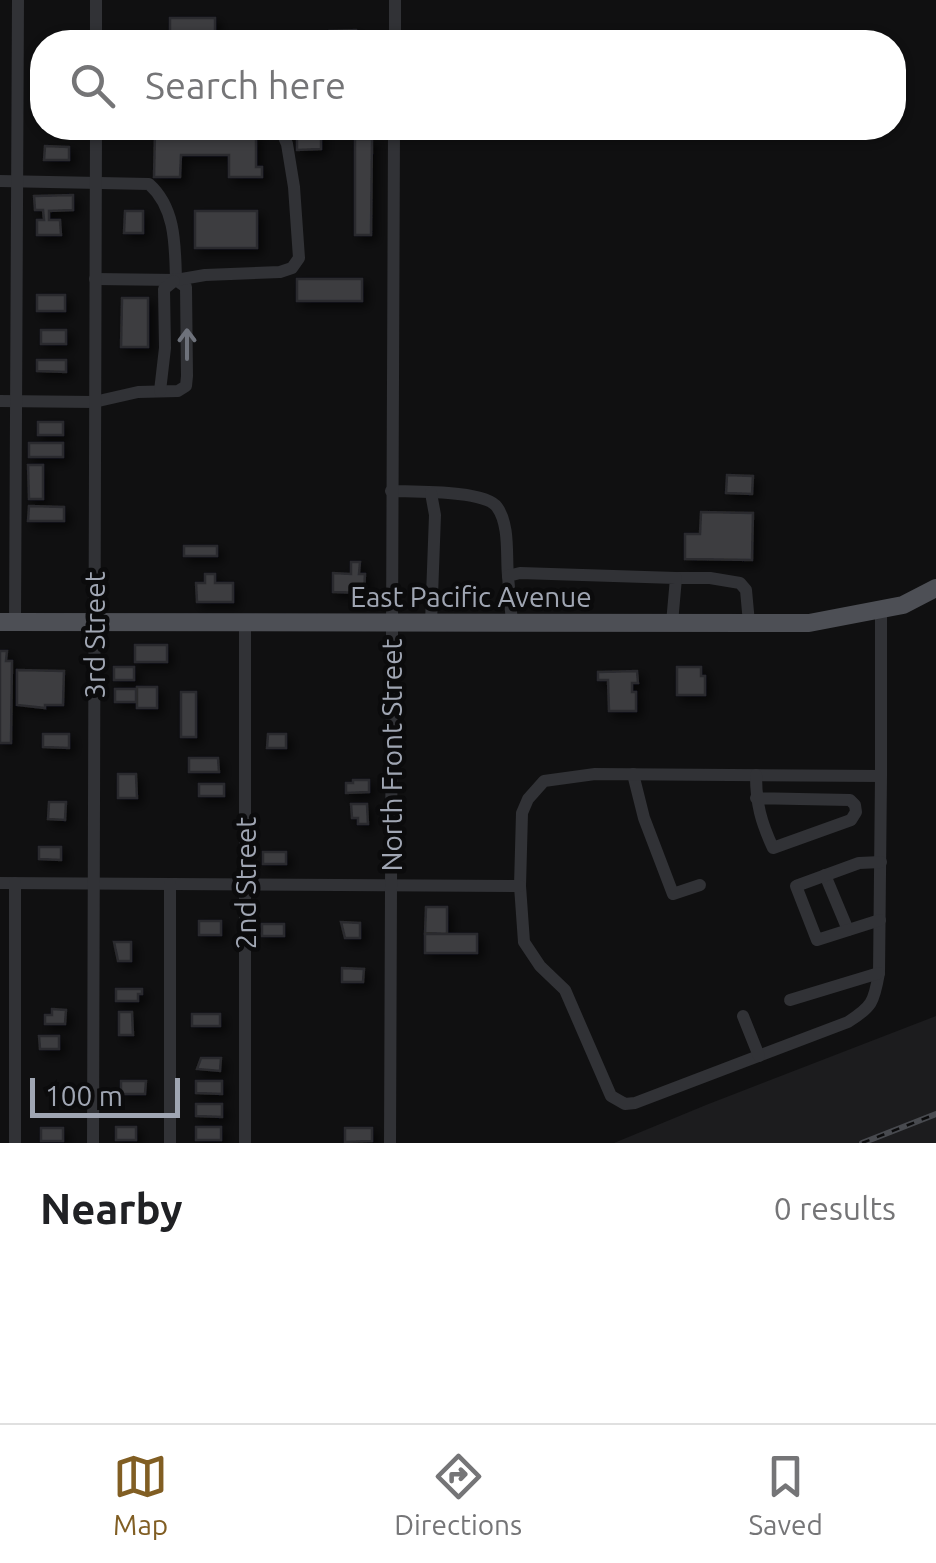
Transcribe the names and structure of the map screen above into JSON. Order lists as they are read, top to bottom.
{
  "streets": {
    "main road": ["East Pacific Avenue"],
    "street": ["3rd Street", "North Front Street", "2nd Street"]
  },
  "crossings": [
    ["East Pacific Avenue", "3rd Street"],
    ["East Pacific Avenue", "North Front Street"],
    ["East Pacific Avenue", "2nd Street"]
  ],
  "scale_bar": "100 m",
  "page": {
    "search": "Search here",
    "scale": "100 m",
    "heading": ["Nearby", "0 results"],
    "nav": ["Map", "Directions", "Saved"]
  }
}
